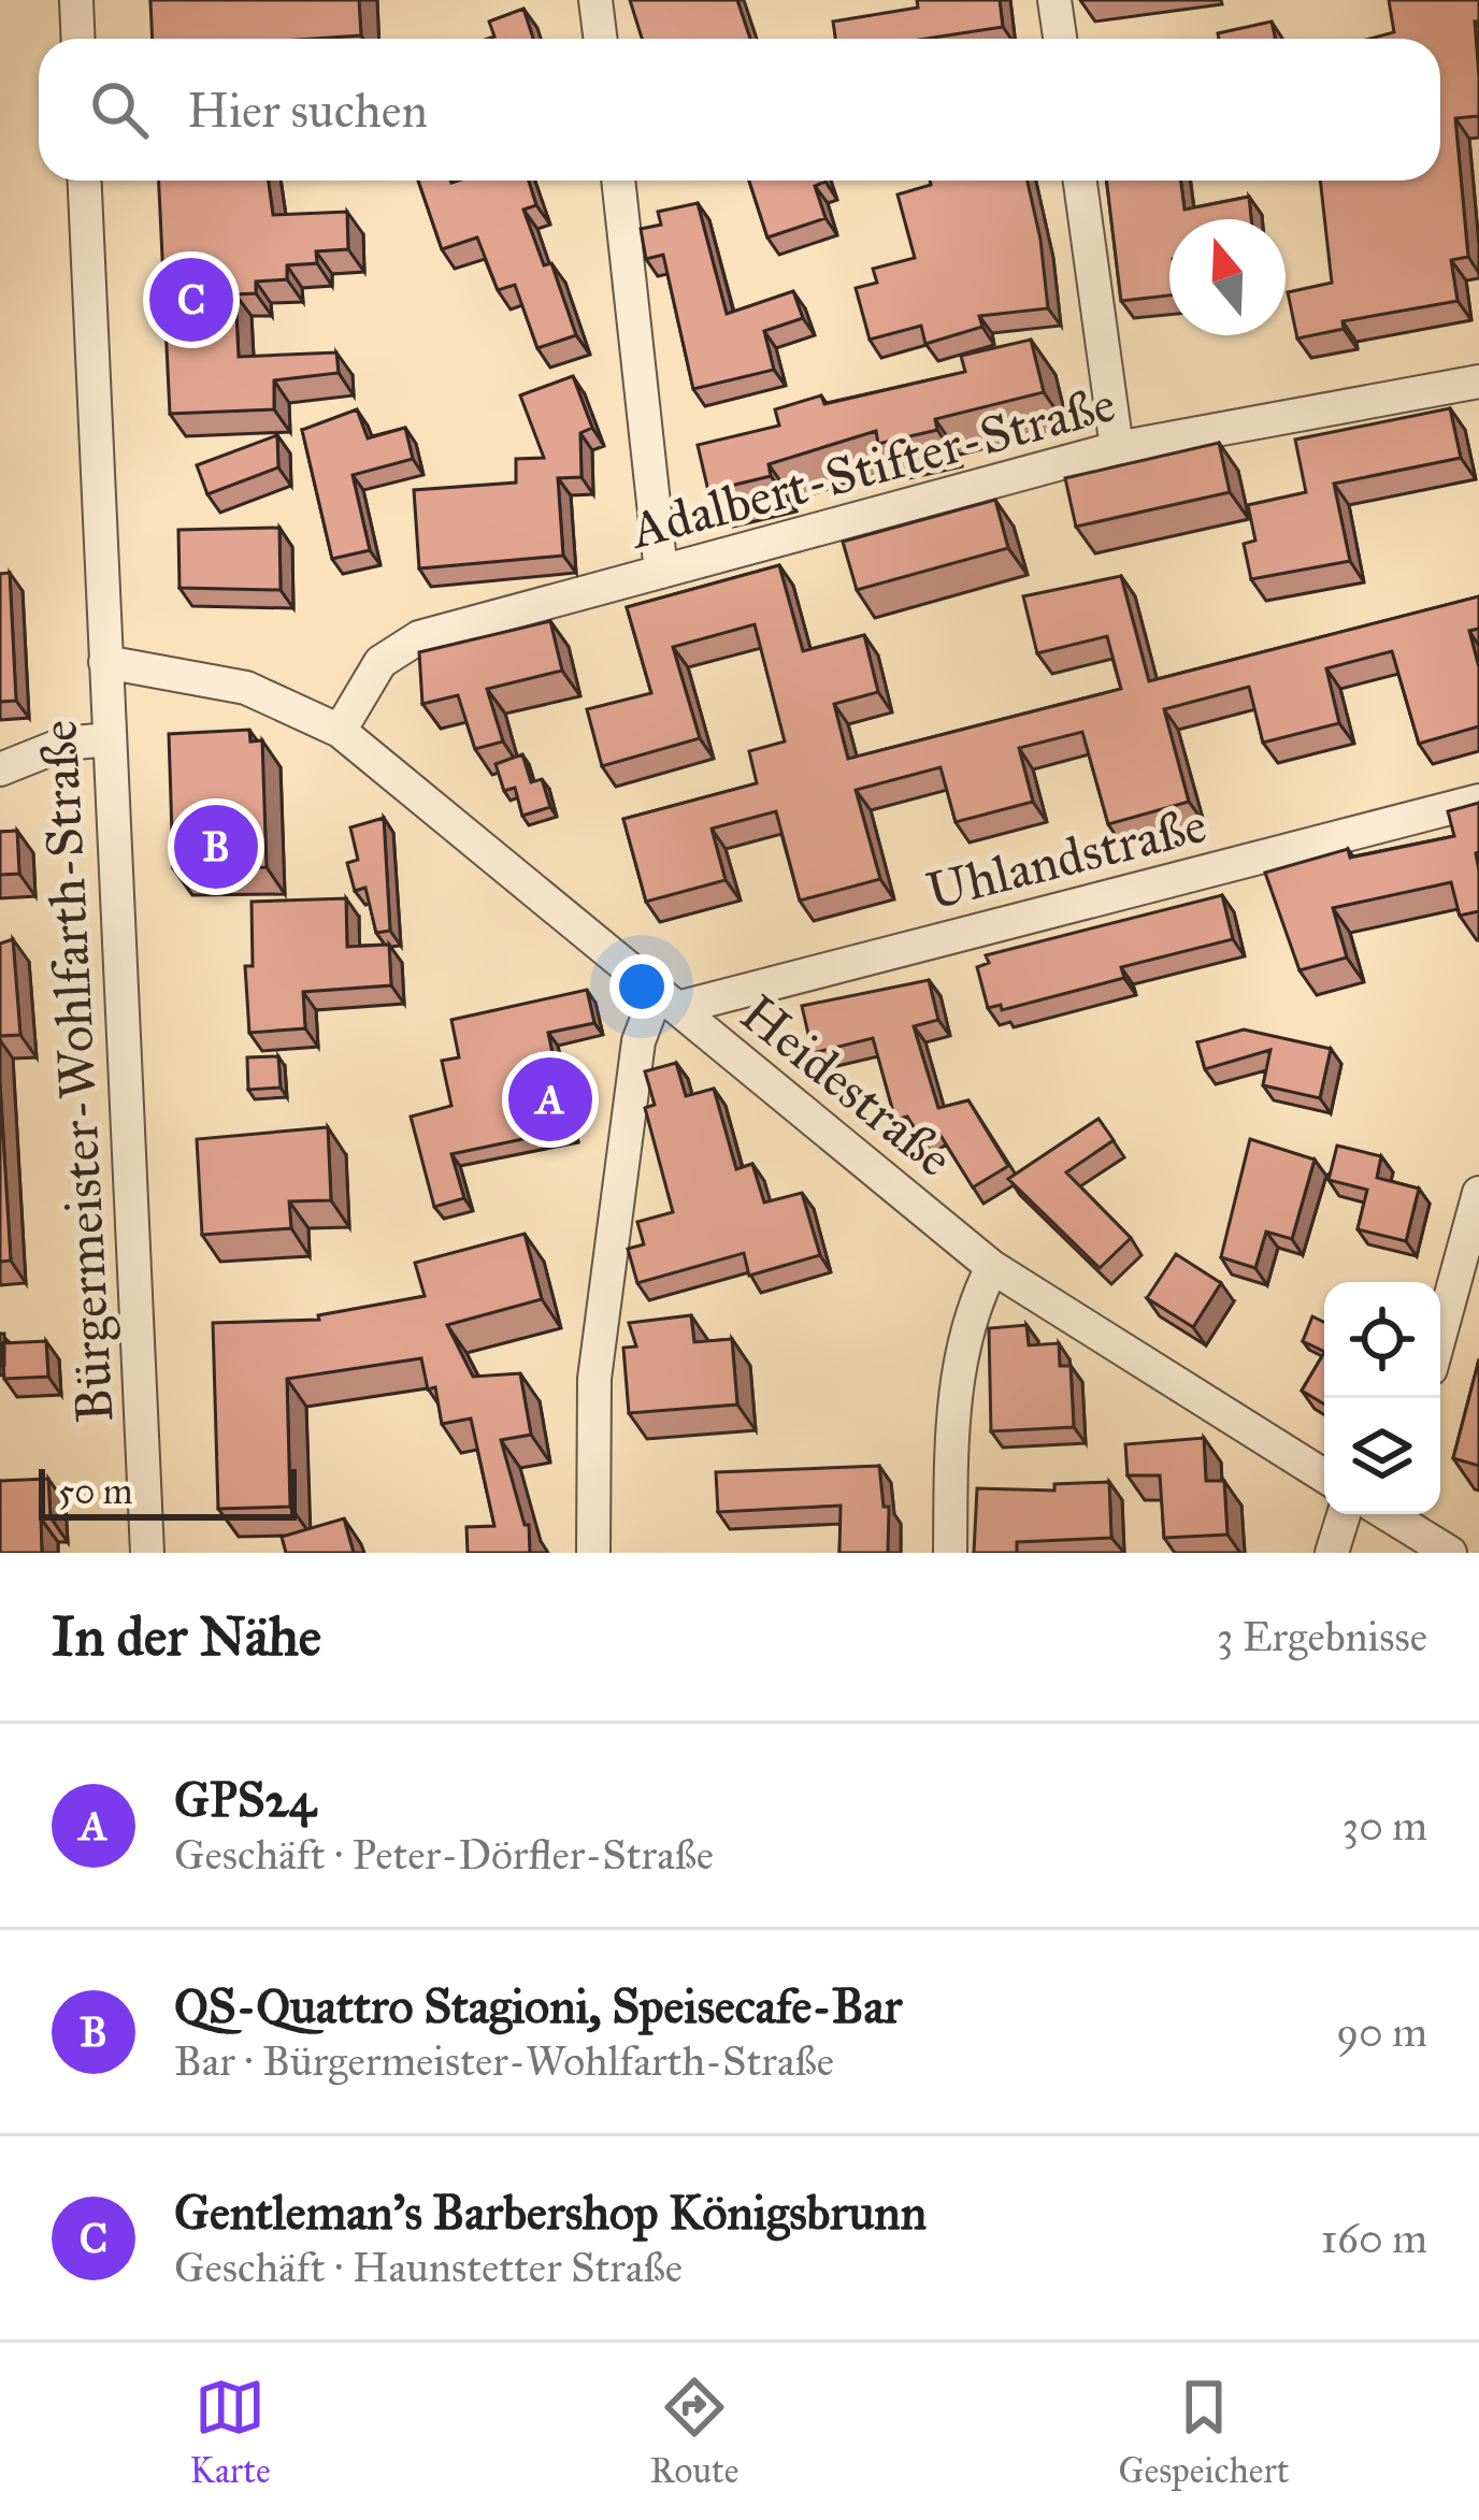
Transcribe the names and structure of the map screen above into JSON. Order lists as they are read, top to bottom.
{
  "streets": {
    "street": [
      "Adalbert-Stifter-Straße",
      "Uhlandstraße",
      "Bürgermeister-Wohlfarth-Straße",
      "Heidestraße"
    ]
  },
  "crossings": [
    ["Adalbert-Stifter-Straße", "Heidestraße"],
    ["Uhlandstraße", "Heidestraße"],
    ["Bürgermeister-Wohlfarth-Straße", "Heidestraße"]
  ],
  "scale_bar": "50 m",
  "north": "top",
  "page": {
    "search": "Hier suchen",
    "pins": ["C", "B", "A"],
    "scale": "50 m",
    "heading": ["In der Nähe", "3 Ergebnisse"],
    "list": [
      {
        "mark": "A",
        "name": "GPS24",
        "note": "Geschäft · Peter-Dörfler-Straße",
        "value": "30 m"
      },
      {
        "mark": "B",
        "name": "QS-Quattro Stagioni, Speisecafe-Bar",
        "note": "Bar · Bürgermeister-Wohlfarth-Straße",
        "value": "90 m"
      },
      {
        "mark": "C",
        "name": "Gentleman's Barbershop Königsbrunn",
        "note": "Geschäft · Haunstetter Straße",
        "value": "160 m"
      }
    ],
    "nav": ["Karte", "Route", "Gespeichert"]
  }
}
